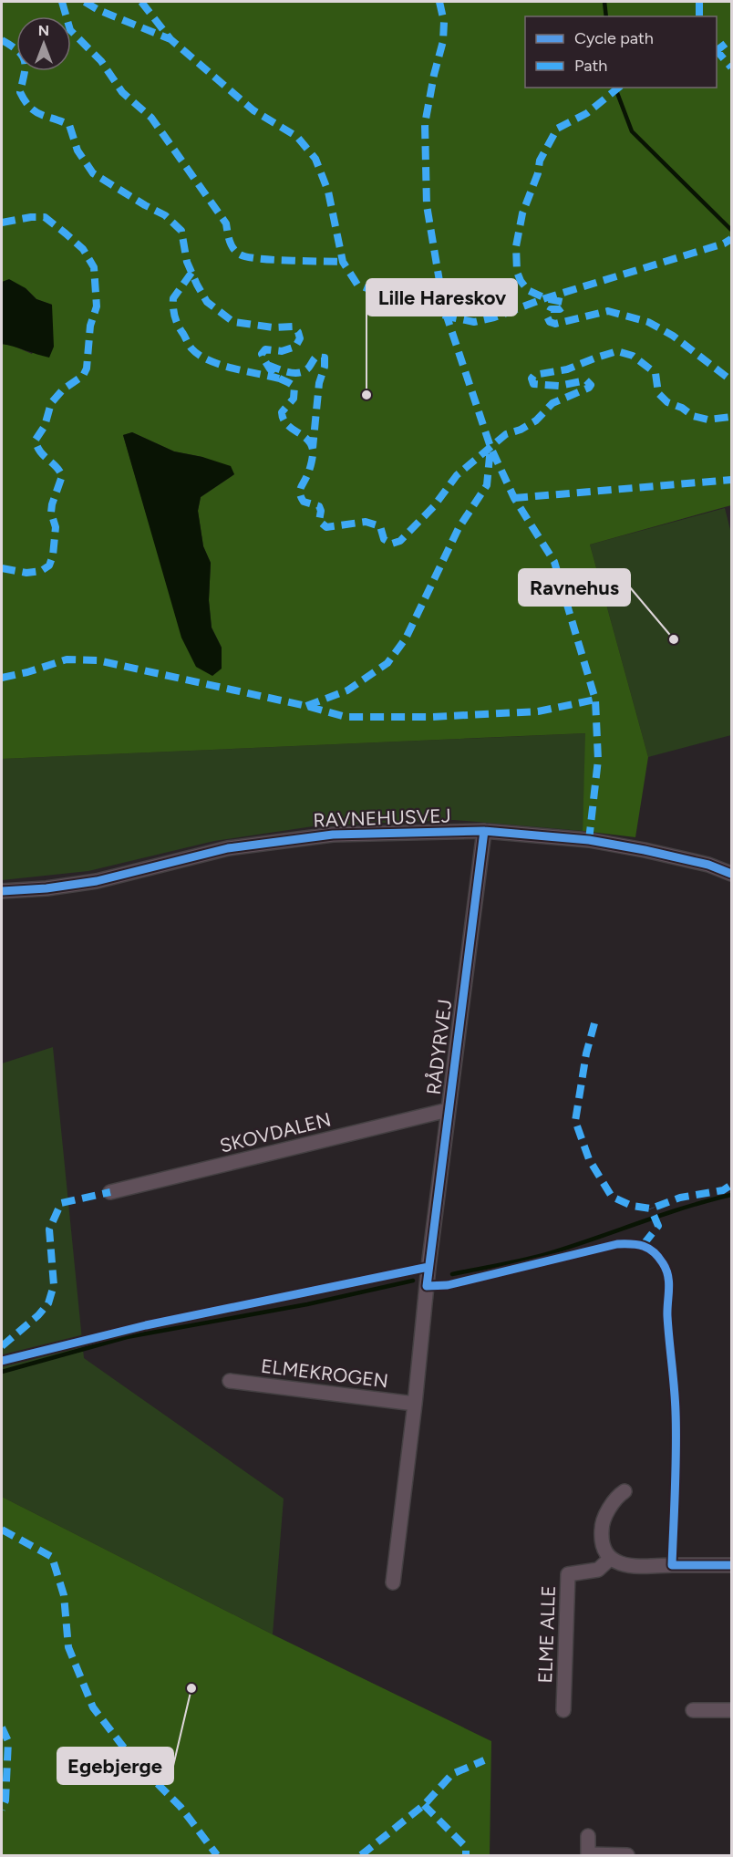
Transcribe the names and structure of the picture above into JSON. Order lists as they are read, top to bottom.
{
  "streets": {
    "street": [
      "RAVNEHUSVEJ",
      "RÅDYRVEJ",
      "SKOVDALEN",
      "ELMEKROGEN",
      "ELME ALLE"
    ]
  },
  "crossings": [
    ["RAVNEHUSVEJ", "RÅDYRVEJ"],
    ["RÅDYRVEJ", "SKOVDALEN"],
    ["RÅDYRVEJ", "ELMEKROGEN"]
  ],
  "places": ["Lille Hareskov", "Ravnehus", "Egebjerge"],
  "legend": ["Cycle path", "Path"],
  "north": "top"
}
